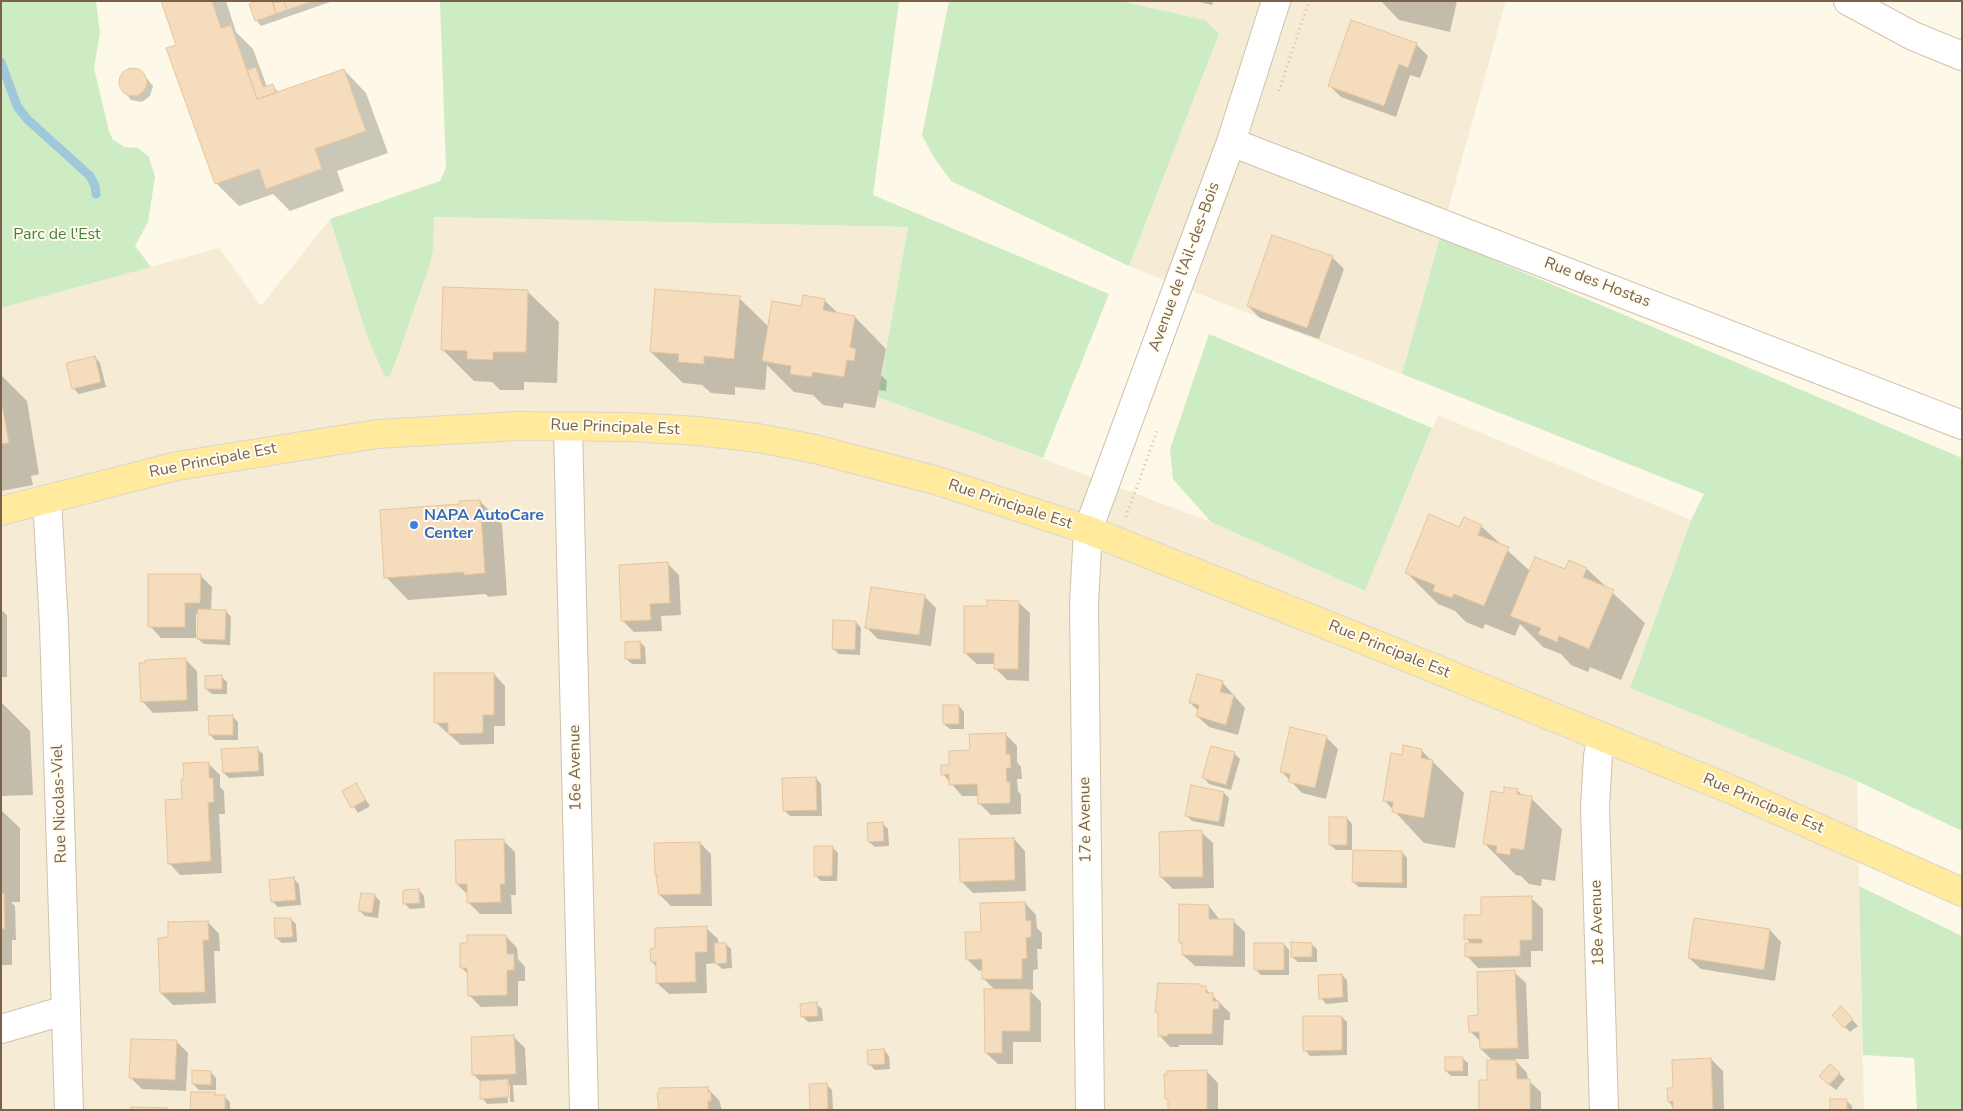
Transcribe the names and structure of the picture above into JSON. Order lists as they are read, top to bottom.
{
  "streets": {
    "main road": ["Rue Principale Est"],
    "street": [
      "Avenue de l'Ail-des-Bois",
      "Rue des Hostas",
      "16e Avenue",
      "Rue Nicolas-Viel",
      "17e Avenue",
      "18e Avenue"
    ]
  },
  "crossings": [
    ["Avenue de l'Ail-des-Bois", "Rue des Hostas"],
    ["Avenue de l'Ail-des-Bois", "Rue Principale Est"],
    ["Avenue de l'Ail-des-Bois", "17e Avenue"],
    ["Rue Principale Est", "16e Avenue"],
    ["Rue Principale Est", "Rue Nicolas-Viel"],
    ["Rue Principale Est", "17e Avenue"],
    ["Rue Principale Est", "18e Avenue"]
  ],
  "parks": ["Parc de l'Est"],
  "places": ["NAPA AutoCare Center"]
}
